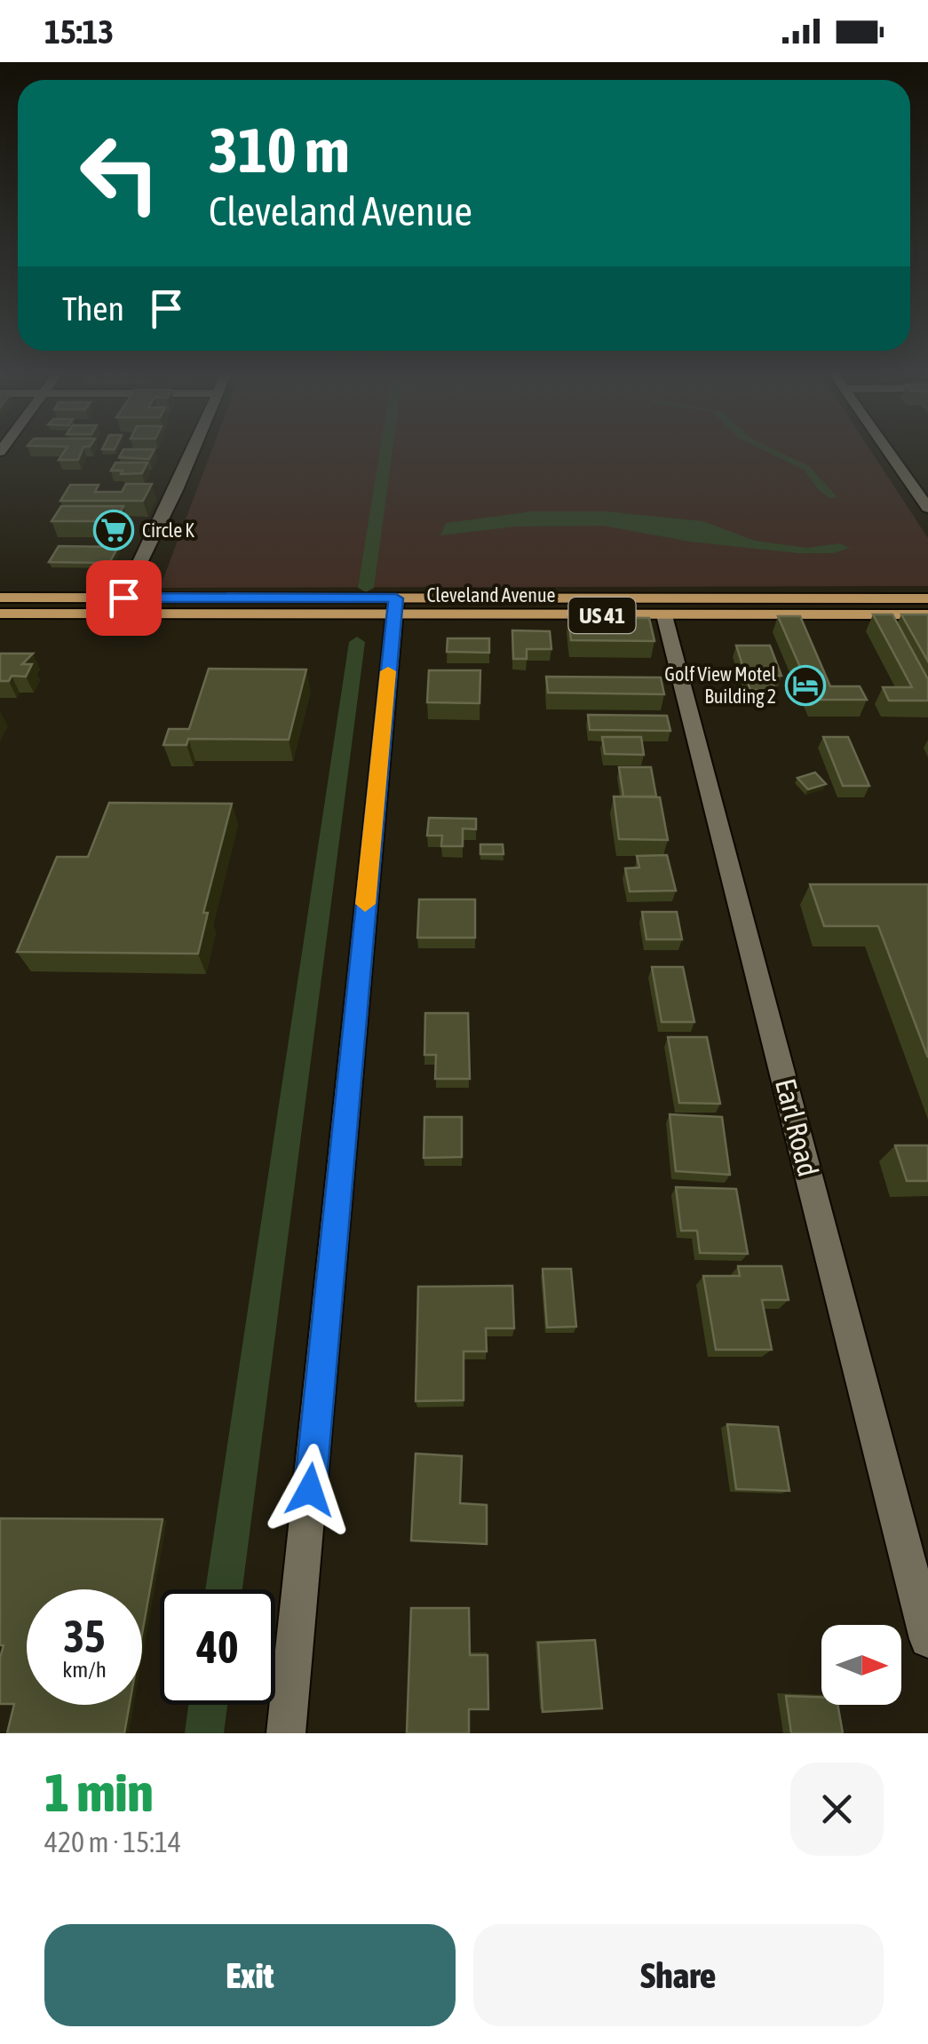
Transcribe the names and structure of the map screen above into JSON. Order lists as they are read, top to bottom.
{
  "streets": {
    "main road": ["Cleveland Avenue", "US 41"],
    "street": ["Earl Road"]
  },
  "crossings": [
    ["Cleveland Avenue", "Earl Road"]
  ],
  "places": {
    "supermarket": ["Circle K"],
    "hotel": ["Golf View Motel Building 2"]
  },
  "north": "right",
  "page": {
    "status": "15:13",
    "turn": ["310 m", "Cleveland Avenue"],
    "then": "Then",
    "speed": "35 km/h",
    "limit": "40",
    "heading": ["1 min", "420 m · 15:14"],
    "buttons": ["Exit", "Share"]
  }
}
